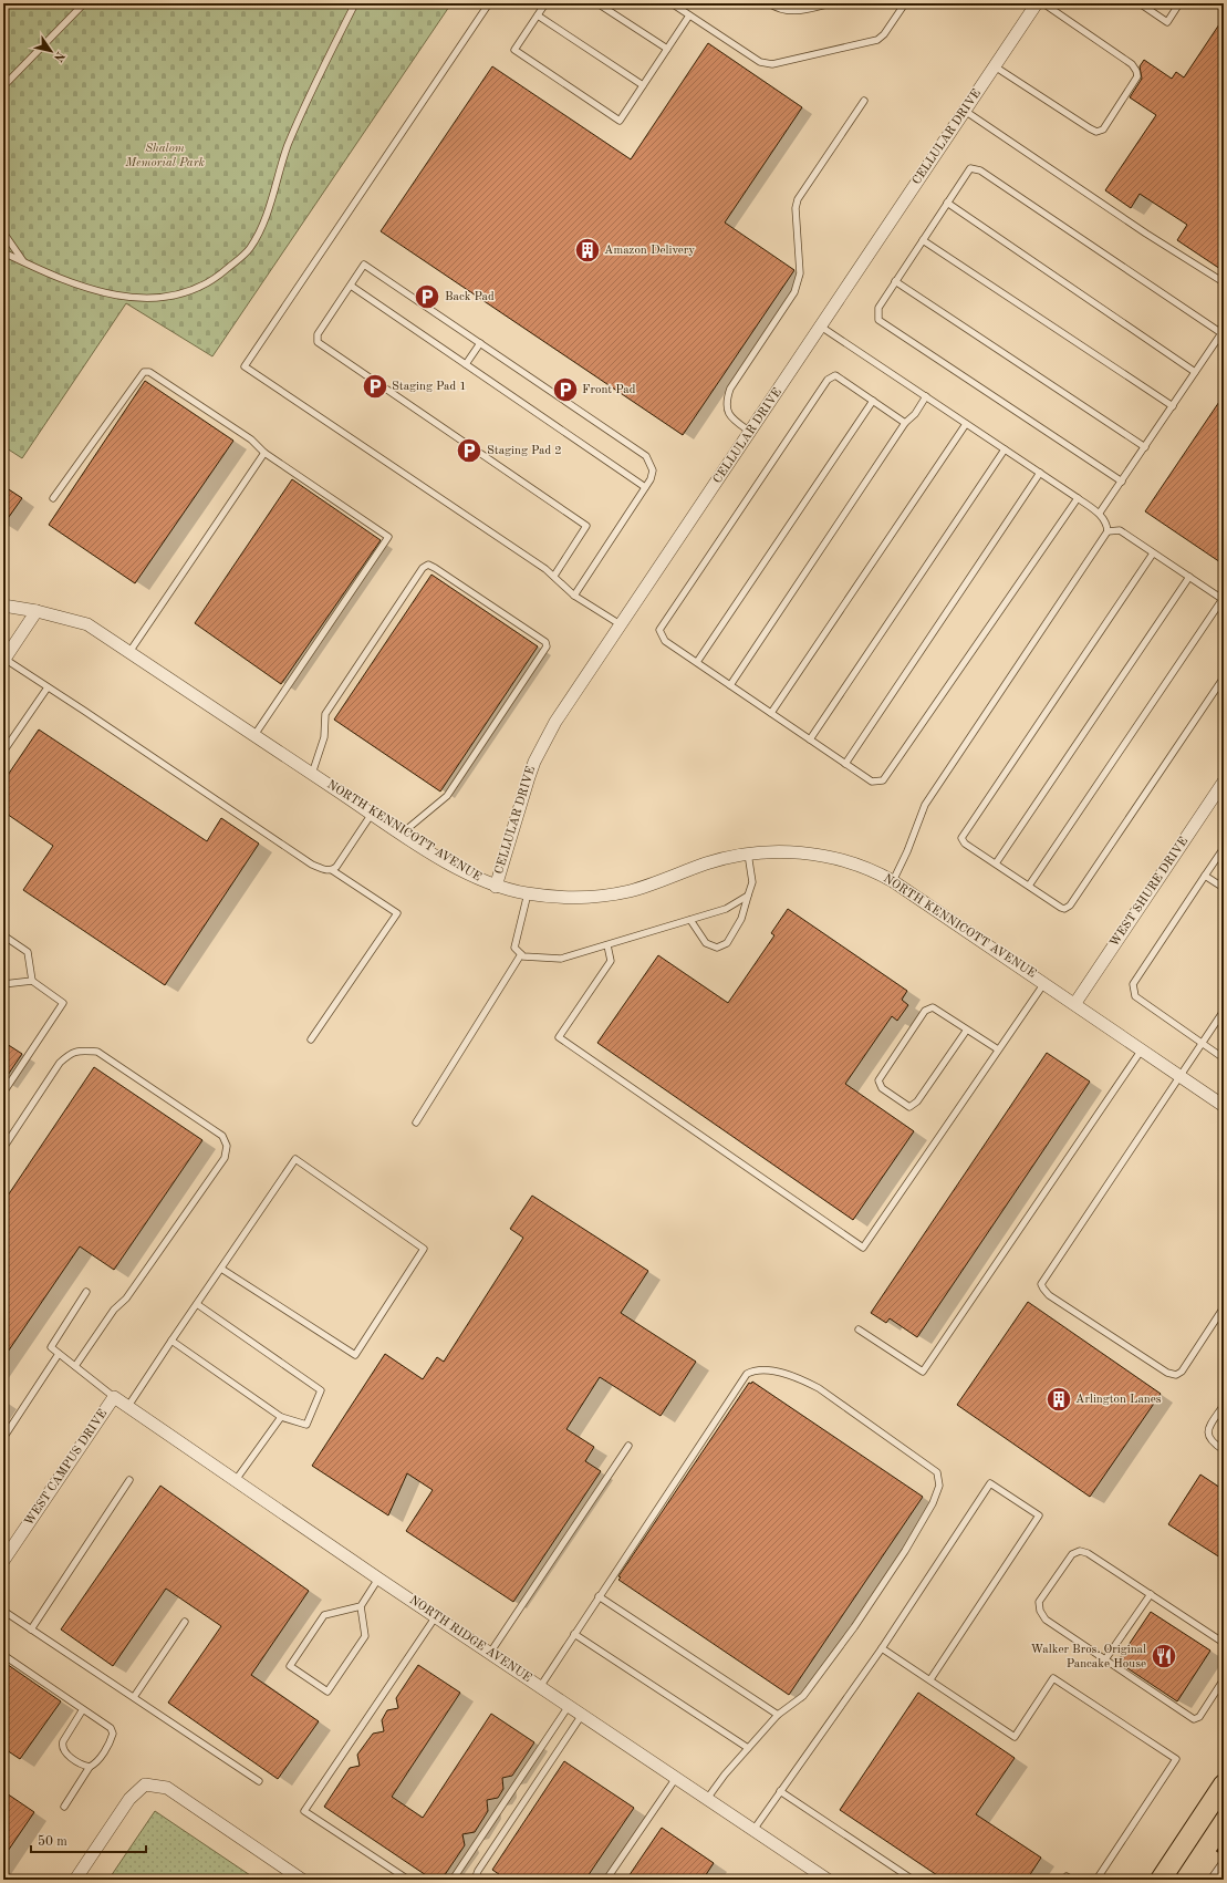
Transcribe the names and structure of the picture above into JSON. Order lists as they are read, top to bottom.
{
  "streets": {
    "street": [
      "CELLULAR DRIVE",
      "NORTH KENNICOTT AVENUE",
      "WEST SHURE DRIVE",
      "WEST CAMPUS DRIVE",
      "NORTH RIDGE AVENUE"
    ]
  },
  "crossings": [
    ["CELLULAR DRIVE", "NORTH KENNICOTT AVENUE"],
    ["NORTH KENNICOTT AVENUE", "WEST SHURE DRIVE"],
    ["WEST CAMPUS DRIVE", "NORTH RIDGE AVENUE"]
  ],
  "parks": ["Shalom Memorial Park"],
  "places": {
    "building": ["Amazon Delivery", "Arlington Lanes"],
    "parking": [
      "Back Pad",
      "Staging Pad 1",
      "Front Pad",
      "Staging Pad 2"
    ],
    "restaurant": ["Walker Bros. Original Pancake House"]
  },
  "scale_bar": "50 m",
  "north": "bottom right"
}
